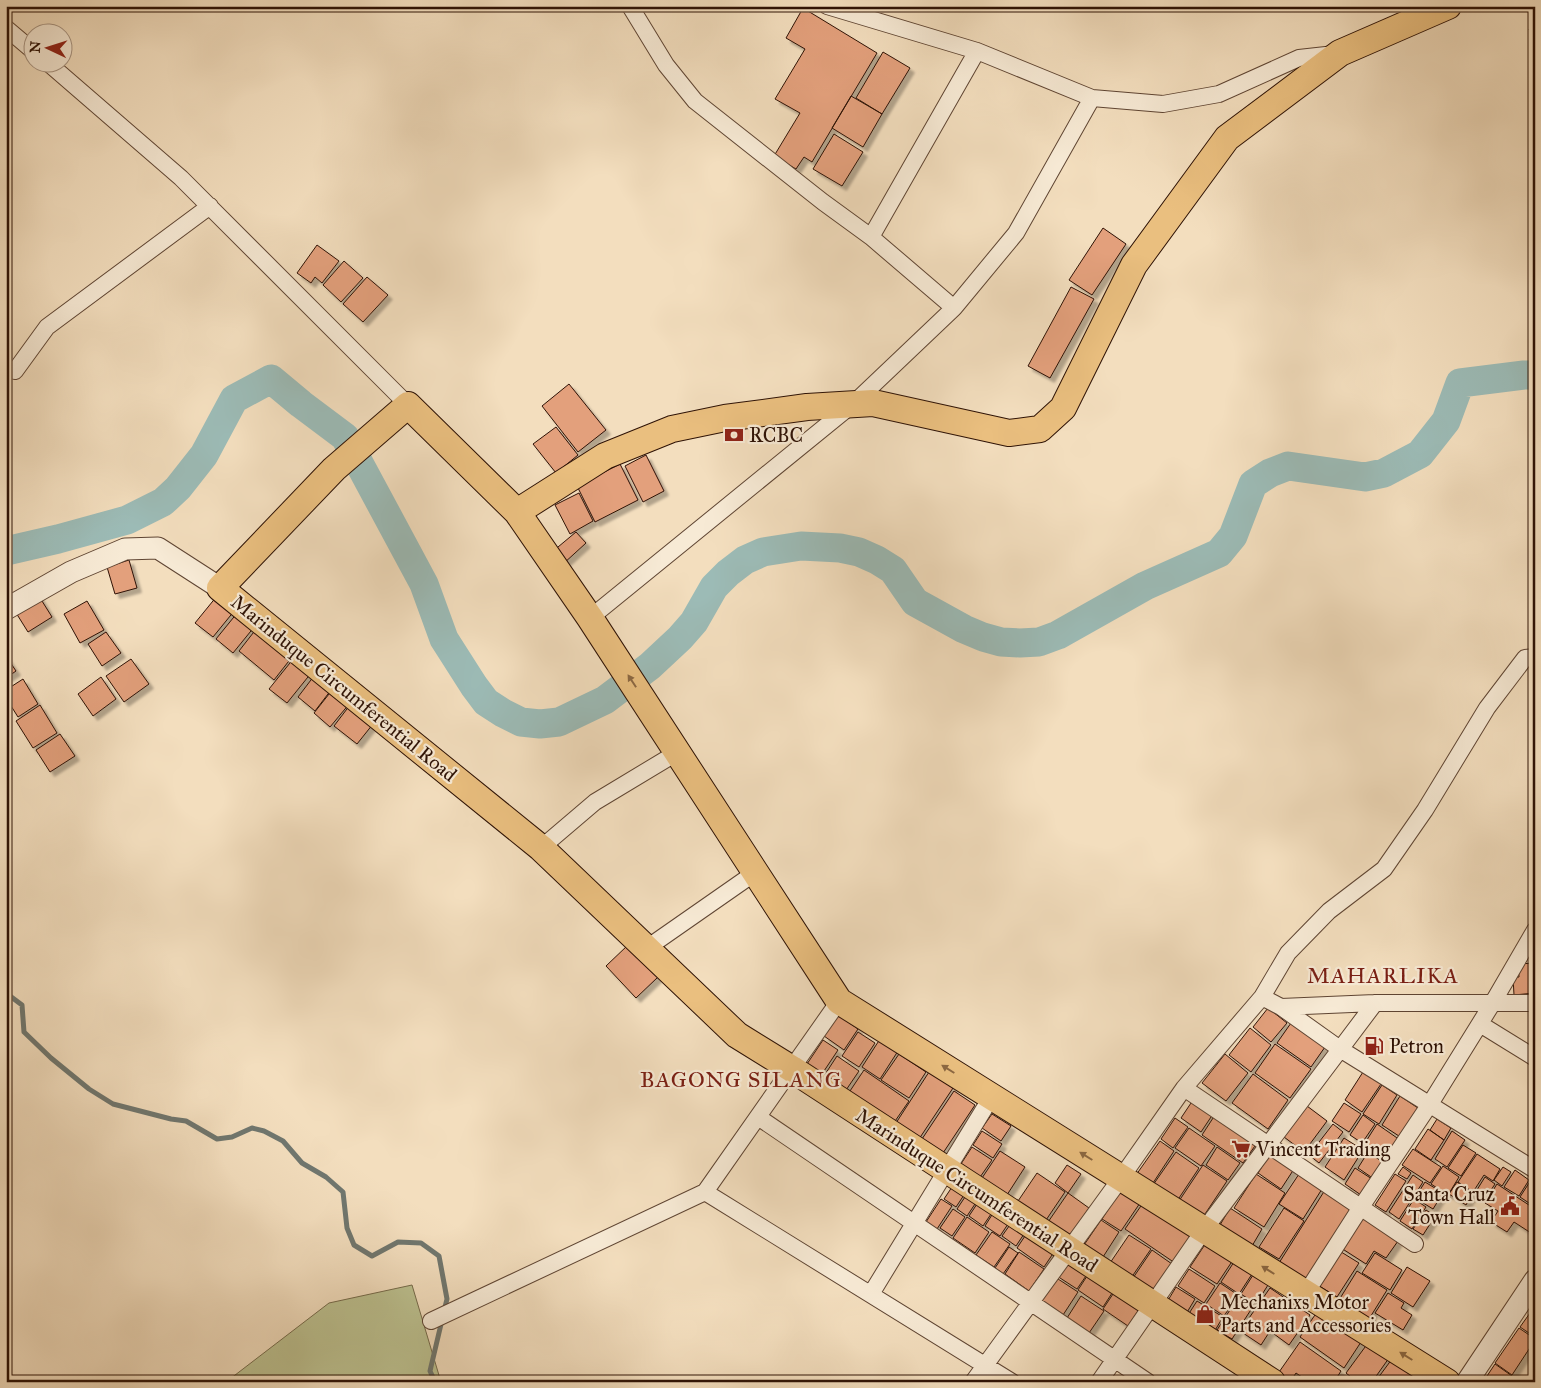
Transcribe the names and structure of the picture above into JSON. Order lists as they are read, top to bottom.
{
  "streets": {
    "main road": ["Marinduque Circumferential Road"]
  },
  "districts": ["MAHARLIKA", "BAGONG SILANG"],
  "places": {
    "bank": ["RCBC"],
    "fuel station": ["Petron"],
    "supermarket": ["Vincent Trading"],
    "public building": ["Santa Cruz Town Hall"],
    "shop": ["Mechanixs Motor Parts and Accessories"]
  },
  "north": "left"
}
